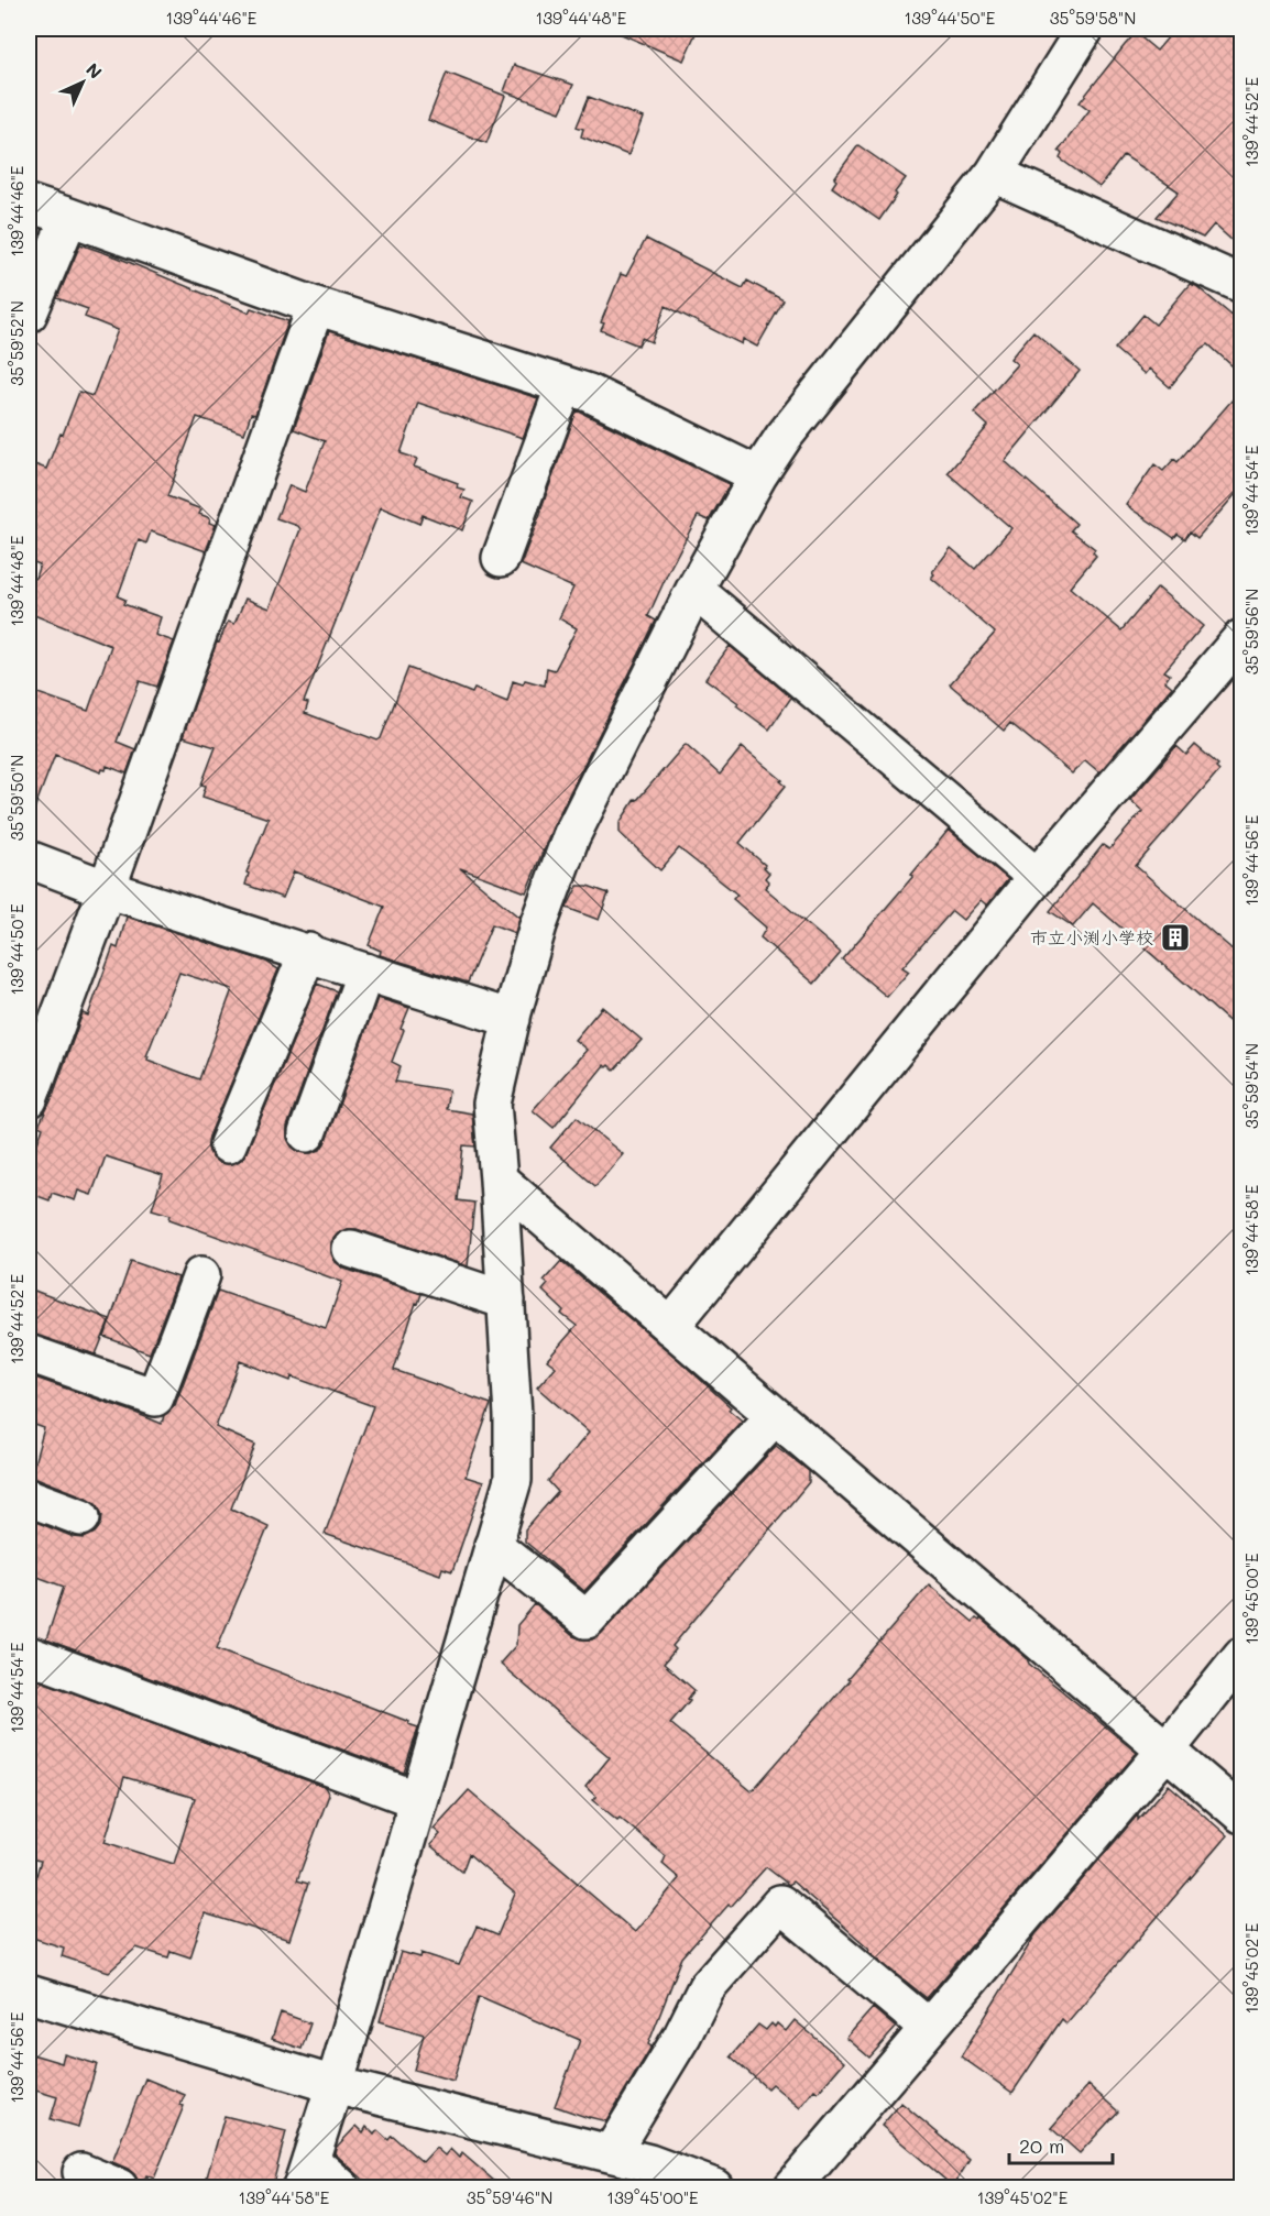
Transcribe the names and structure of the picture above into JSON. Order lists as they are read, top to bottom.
{
  "places": {
    "building": ["市立小渕小学校"]
  },
  "scale_bar": "20 m",
  "north": "top right",
  "coordinates": [
    "139°44'46\"E",
    "139°44'48\"E",
    "139°44'50\"E",
    "35°59'58\"N",
    "139°44'52\"E",
    "35°59'52\"N",
    "139°44'54\"E",
    "35°59'56\"N",
    "35°59'50\"N",
    "139°44'56\"E",
    "35°59'54\"N",
    "139°44'58\"E",
    "139°45'00\"E",
    "139°45'02\"E",
    "35°59'46\"N"
  ]
}
